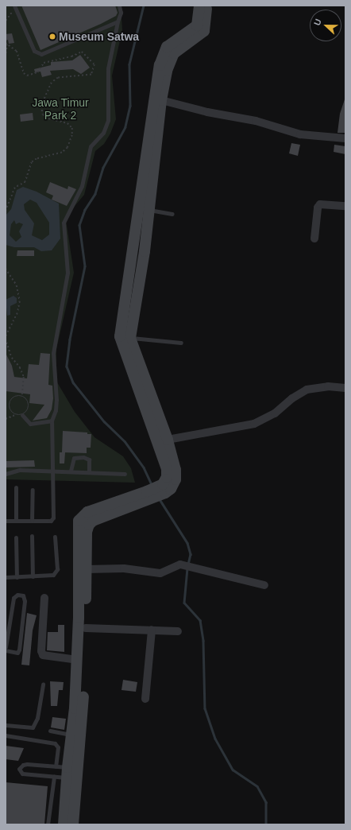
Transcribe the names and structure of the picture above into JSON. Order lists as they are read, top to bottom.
{
  "parks": ["Jawa Timur Park 2"],
  "places": ["Museum Satwa"],
  "north": "left"
}
